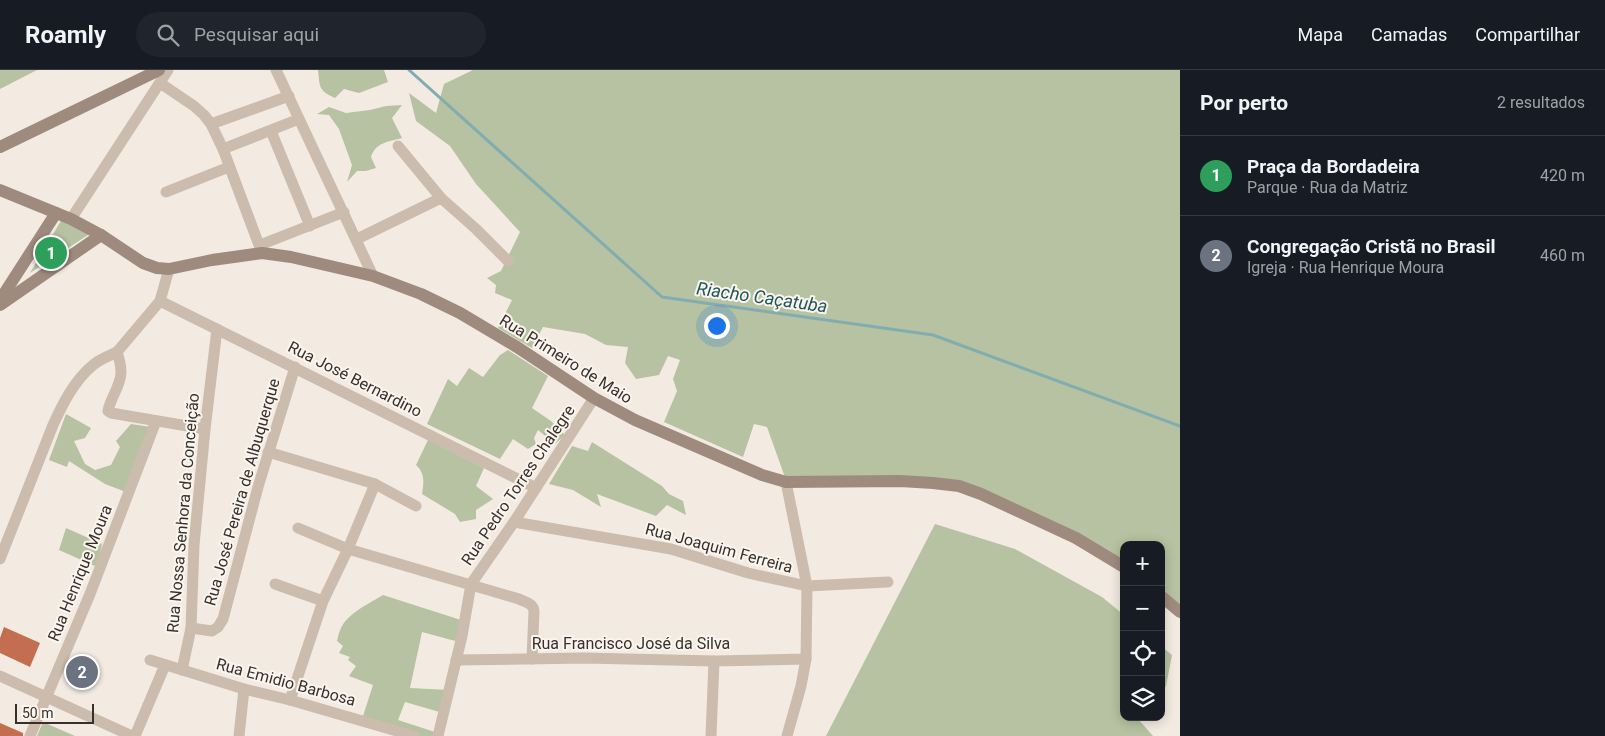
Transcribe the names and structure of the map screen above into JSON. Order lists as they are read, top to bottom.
{
  "streets": {
    "street": [
      "Rua Primeiro de Maio",
      "Rua José Bernardino",
      "Rua Pedro Torres Chalegre",
      "Rua José Pereira de Albuquerque",
      "Rua Nossa Senhora da Conceição",
      "Rua Joaquim Ferreira",
      "Rua Henrique Moura",
      "Rua Francisco José da Silva",
      "Rua Emidio Barbosa"
    ]
  },
  "crossings": [
    ["Rua Primeiro de Maio", "Rua Pedro Torres Chalegre"],
    ["Rua José Bernardino", "Rua Pedro Torres Chalegre"],
    ["Rua José Bernardino", "Rua José Pereira de Albuquerque"],
    ["Rua José Bernardino", "Rua Nossa Senhora da Conceição"],
    ["Rua Pedro Torres Chalegre", "Rua Joaquim Ferreira"],
    ["Rua Pedro Torres Chalegre", "Rua Francisco José da Silva"],
    ["Rua José Pereira de Albuquerque", "Rua Nossa Senhora da Conceição"],
    ["Rua Nossa Senhora da Conceição", "Rua Emidio Barbosa"]
  ],
  "water": ["Riacho Caçatuba"],
  "scale_bar": "50 m",
  "page": {
    "header": "Roamly",
    "search": "Pesquisar aqui",
    "nav": ["Mapa", "Camadas", "Compartilhar"],
    "heading": ["Por perto", "2 resultados"],
    "list": [
      {
        "mark": "1",
        "name": "Praça da Bordadeira",
        "note": "Parque · Rua da Matriz",
        "value": "420 m"
      },
      {
        "mark": "2",
        "name": "Congregação Cristã no Brasil",
        "note": "Igreja · Rua Henrique Moura",
        "value": "460 m"
      }
    ],
    "pins": ["1", "2"],
    "map_buttons": ["+", "−"],
    "scale": "50 m"
  }
}
